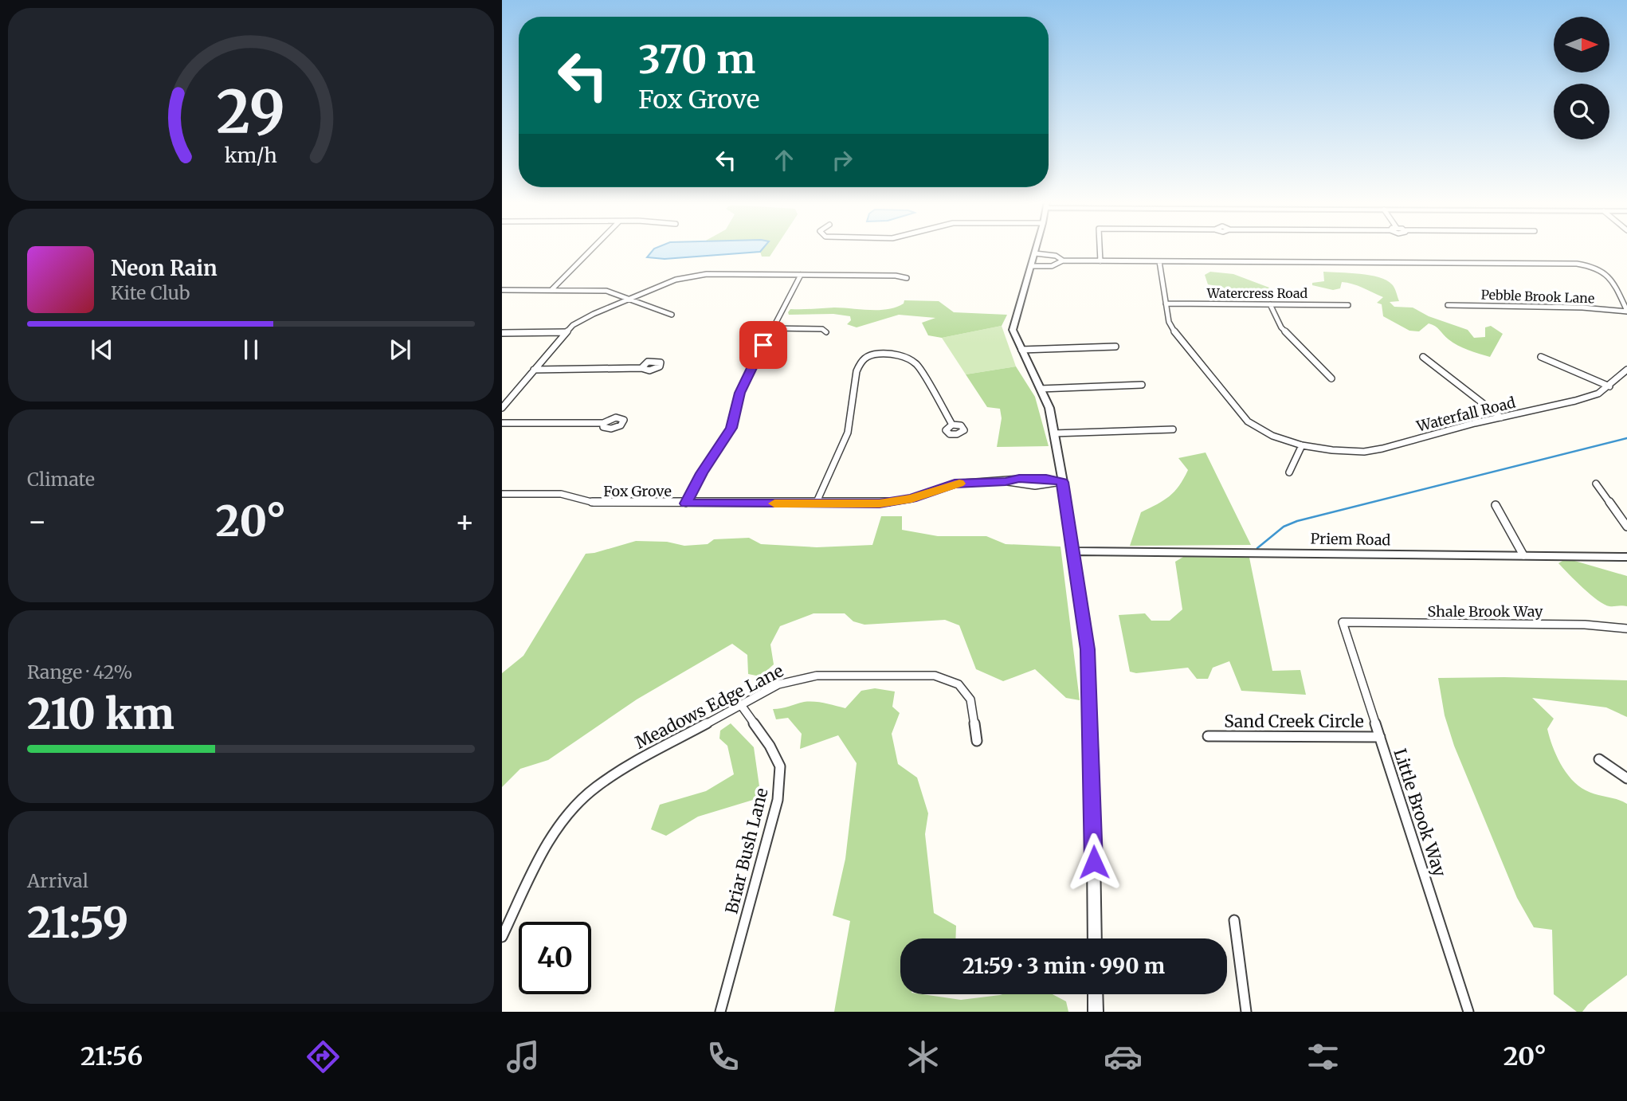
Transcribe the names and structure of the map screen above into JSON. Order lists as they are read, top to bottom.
{
  "streets": {
    "street": [
      "Watercress Road",
      "Pebble Brook Lane",
      "Waterfall Road",
      "Fox Grove",
      "Priem Road",
      "Shale Brook Way",
      "Meadows Edge Lane",
      "Sand Creek Circle",
      "Little Brook Way",
      "Briar Bush Lane"
    ]
  },
  "crossings": [
    ["Watercress Road", "Waterfall Road"],
    ["Shale Brook Way", "Little Brook Way"],
    ["Meadows Edge Lane", "Briar Bush Lane"],
    ["Sand Creek Circle", "Little Brook Way"]
  ],
  "north": "right",
  "page": {
    "turn": ["370 m", "Fox Grove"],
    "song": ["Neon Rain", "Kite Club"],
    "tile": [
      "Climate",
      ["Range · 42%", "210 km"],
      ["Arrival", "21:59"]
    ],
    "heat": ["−", "20°", "+"],
    "limit": "40",
    "trip": "21:59 · 3 min · 990 m",
    "tabs": ["21:56", "20°"],
    "gauge": ["29", "km/h"]
  }
}
